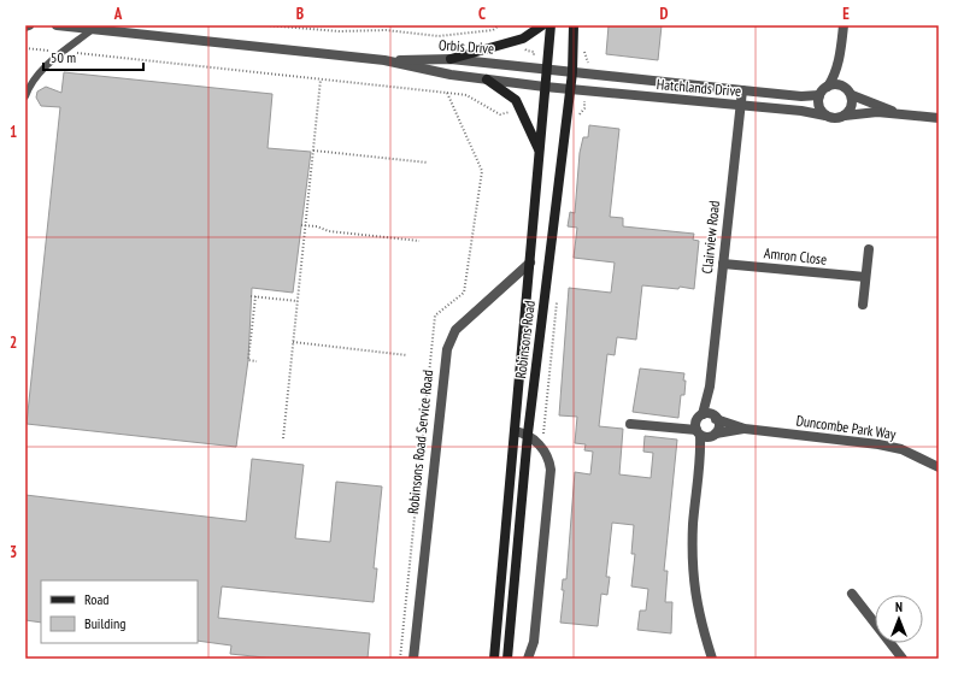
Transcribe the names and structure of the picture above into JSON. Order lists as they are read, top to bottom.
{
  "streets": {
    "main road": ["Robinsons Road"],
    "street": [
      "Orbis Drive",
      "Hatchlands Drive",
      "Clairview Road",
      "Amron Close",
      "Duncombe Park Way",
      "Robinsons Road Service Road"
    ]
  },
  "crossings": [
    ["Orbis Drive", "Hatchlands Drive"],
    ["Orbis Drive", "Robinsons Road"],
    ["Hatchlands Drive", "Clairview Road"],
    ["Hatchlands Drive", "Robinsons Road"],
    ["Clairview Road", "Amron Close"],
    ["Clairview Road", "Duncombe Park Way"],
    ["Robinsons Road", "Robinsons Road Service Road"]
  ],
  "legend": ["Road", "Building"],
  "scale_bar": "50 m",
  "north": "top",
  "grid": {
    "columns": [
      "A",
      "B",
      "C",
      "D",
      "E"
    ],
    "rows": ["1", "2", "3"]
  }
}
